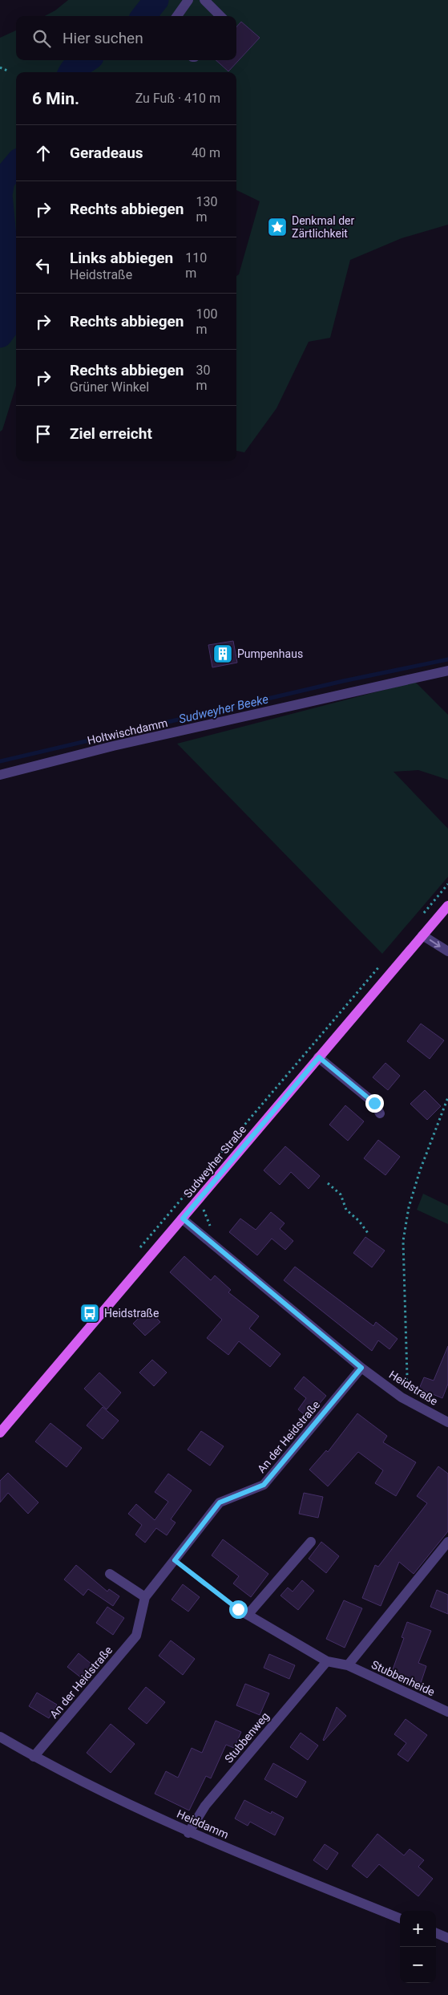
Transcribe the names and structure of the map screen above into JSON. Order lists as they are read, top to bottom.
{
  "streets": {
    "main road": ["Sudweyher Straße"],
    "street": [
      "Holtwischdamm",
      "Heidstraße",
      "An der Heidstraße",
      "Stubbenheide",
      "Stubbenweg",
      "Heiddamm"
    ]
  },
  "crossings": [
    ["Sudweyher Straße", "Heidstraße"],
    ["Heidstraße", "An der Heidstraße"],
    ["An der Heidstraße", "Heiddamm"],
    ["Stubbenweg", "Heiddamm"]
  ],
  "water": ["Sudweyher Beeke"],
  "places": {
    "place": ["Denkmal der Zärtlichkeit"],
    "building": ["Pumpenhaus"],
    "bus stop": ["Heidstraße"]
  },
  "page": {
    "search": "Hier suchen",
    "heading": ["6 Min.", "Zu Fuß · 410 m"],
    "list": [
      ["Geradeaus", "40 m"],
      ["Rechts abbiegen", "130 m"],
      ["Links abbiegen", "Heidstraße", "110 m"],
      ["Rechts abbiegen", "100 m"],
      ["Rechts abbiegen", "Grüner Winkel", "30 m"],
      "Ziel erreicht"
    ],
    "map_buttons": ["+", "−"]
  }
}
